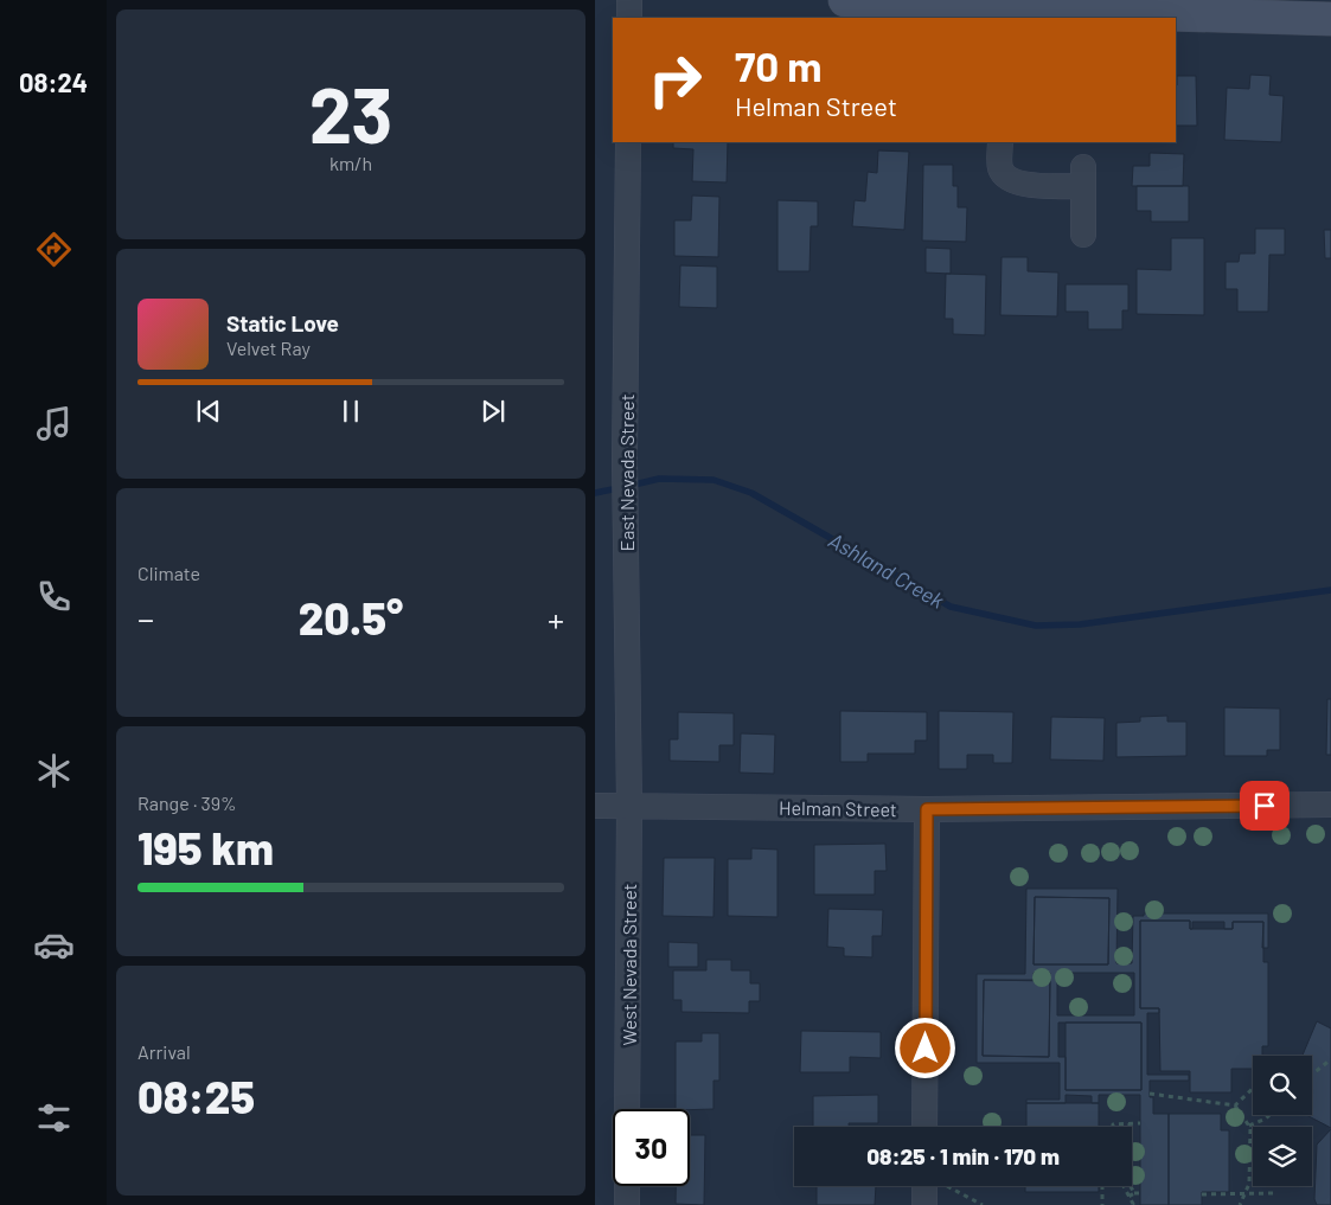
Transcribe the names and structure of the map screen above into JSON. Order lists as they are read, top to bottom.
{
  "streets": {
    "street": ["East Nevada Street", "Helman Street", "West Nevada Street"]
  },
  "crossings": [
    ["East Nevada Street", "Helman Street"],
    ["East Nevada Street", "West Nevada Street"],
    ["Helman Street", "West Nevada Street"]
  ],
  "water": ["Ashland Creek"],
  "page": {
    "tabs": "08:24",
    "tile": [
      ["23", "km/h"],
      "Climate",
      ["Range · 39%", "195 km"],
      ["Arrival", "08:25"]
    ],
    "turn": ["70 m", "Helman Street"],
    "song": ["Static Love", "Velvet Ray"],
    "heat": ["−", "20.5°", "+"],
    "limit": "30",
    "trip": "08:25 · 1 min · 170 m"
  }
}
